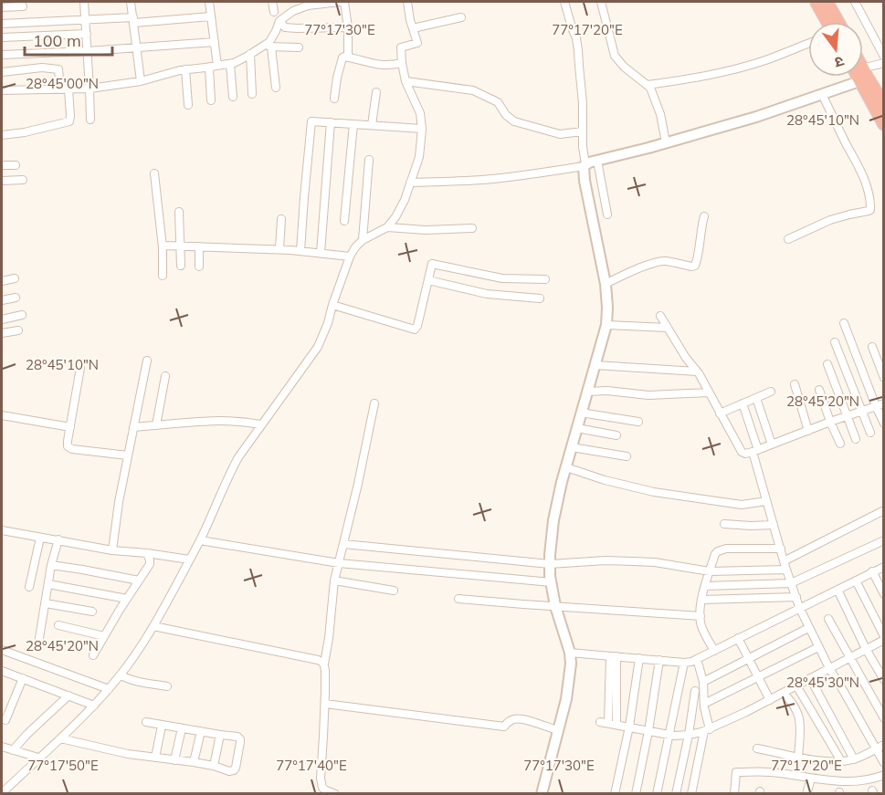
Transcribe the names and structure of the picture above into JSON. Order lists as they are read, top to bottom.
{
  "scale_bar": "100 m",
  "north": "bottom",
  "coordinates": [
    "77°17'30\"E",
    "77°17'20\"E",
    "28°45'00\"N",
    "28°45'10\"N",
    "28°45'20\"N",
    "28°45'30\"N",
    "77°17'50\"E",
    "77°17'40\"E"
  ]
}
